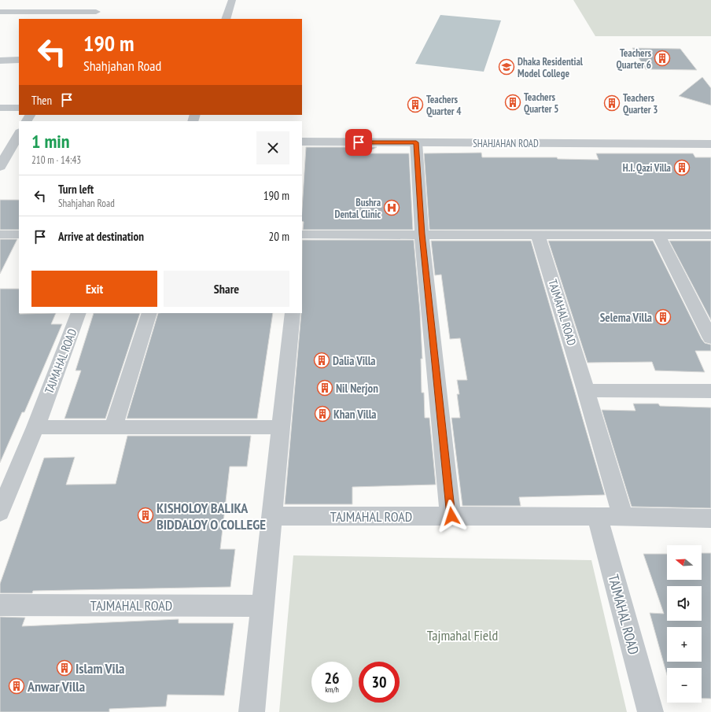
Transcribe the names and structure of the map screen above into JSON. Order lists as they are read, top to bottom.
{
  "streets": {
    "street": ["SHAHJAHAN ROAD", "TAJMAHAL ROAD"]
  },
  "parks": ["Tajmahal Field"],
  "places": {
    "building": [
      "Teachers Quarter 6",
      "Teachers Quarter 5",
      "Teachers Quarter 3",
      "Teachers Quarter 4",
      "H.I. Qazi Villa",
      "Selema Villa",
      "Dalia Villa",
      "Nil Nerjon",
      "Khan Villa",
      "KISHOLOY BALIKA BIDDALOY O COLLEGE",
      "Islam Vila",
      "Anwar Villa"
    ],
    "school or university": ["Dhaka Residential Model College"],
    "hospital": ["Bushra Dental Clinic"]
  },
  "north": "left",
  "page": {
    "turn": ["190 m", "Shahjahan Road"],
    "then": "Then",
    "heading": ["1 min", "210 m · 14:43"],
    "list": [
      {
        "name": "Turn left",
        "note": "Shahjahan Road",
        "value": "190 m"
      },
      {
        "name": "Arrive at destination",
        "value": "20 m"
      }
    ],
    "buttons": ["Exit", "Share"],
    "map_buttons": ["+", "−"],
    "speed": "26 km/h",
    "limit": "30"
  }
}
